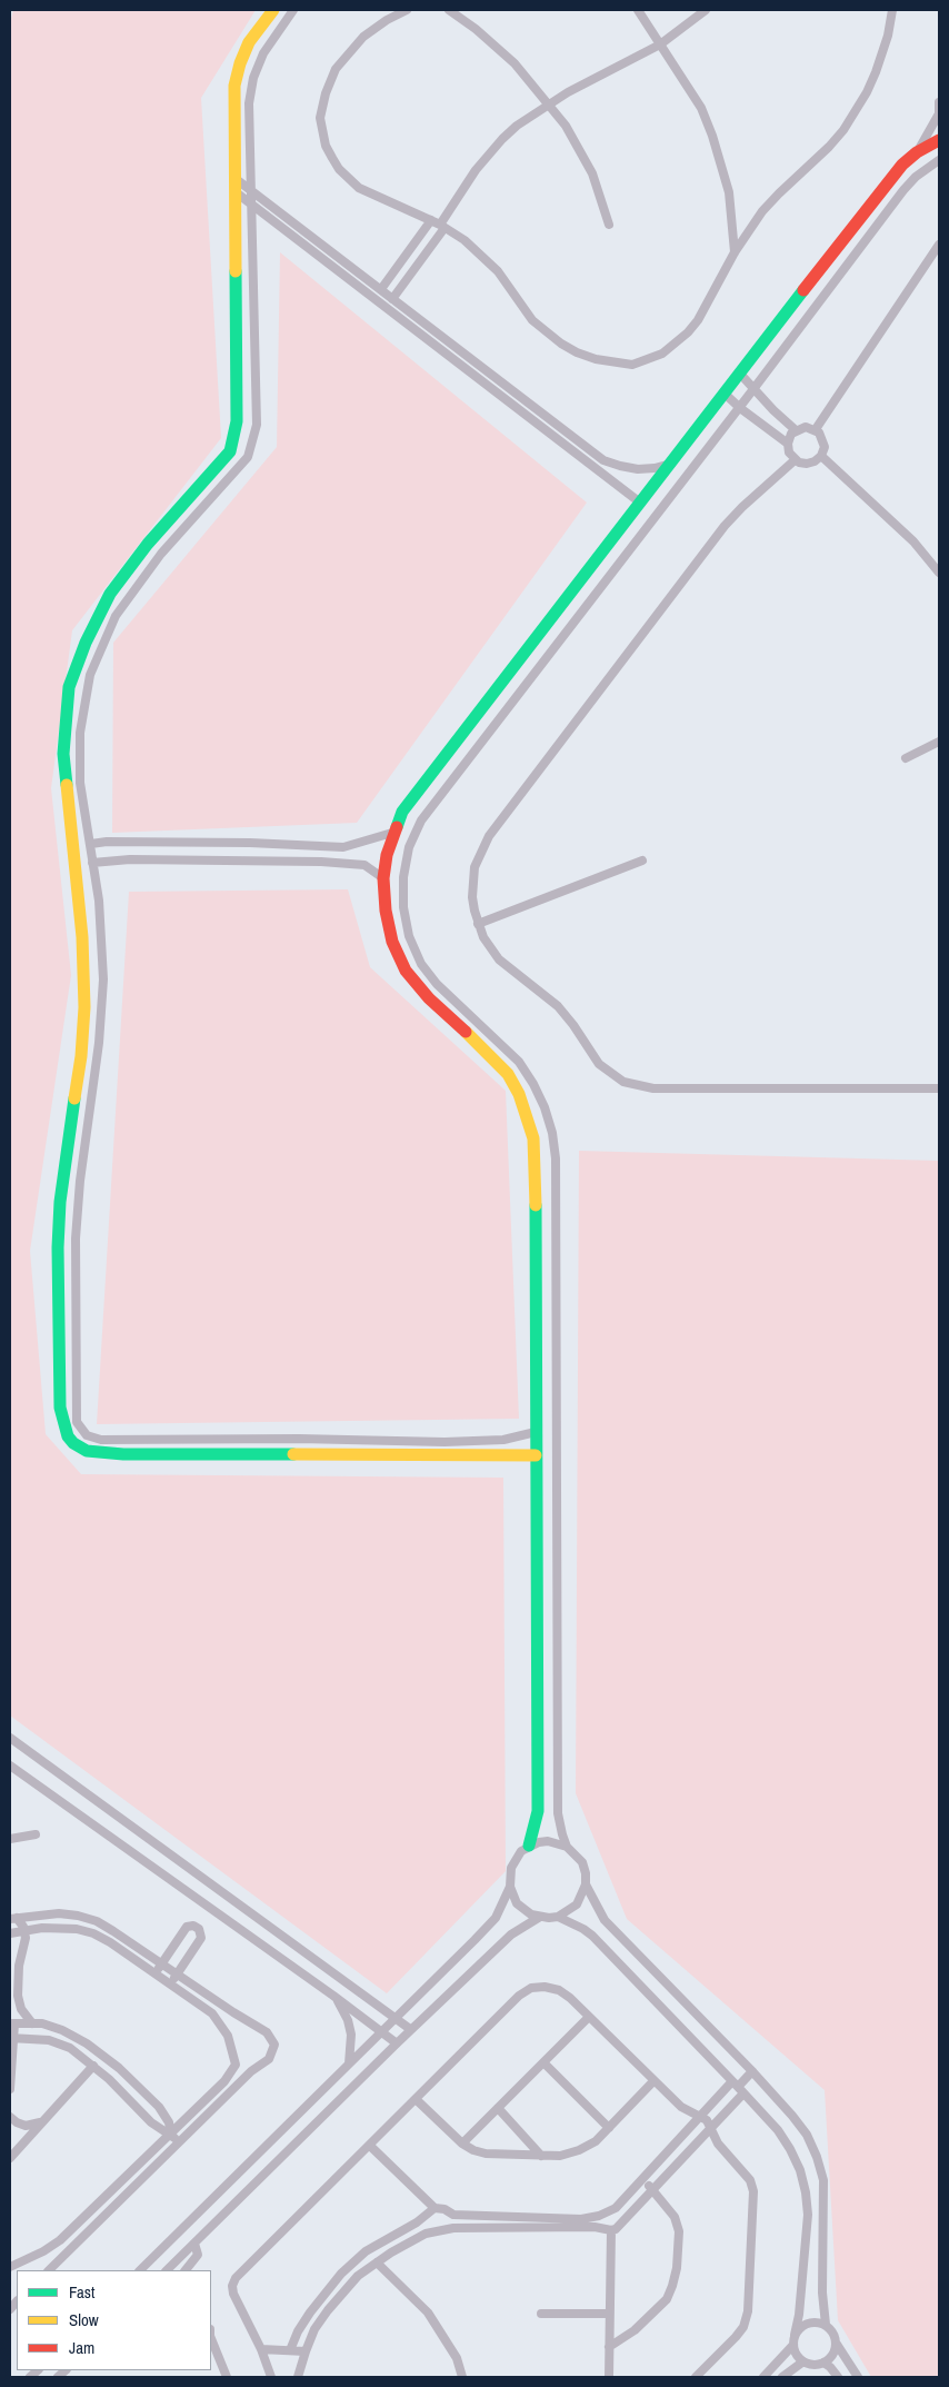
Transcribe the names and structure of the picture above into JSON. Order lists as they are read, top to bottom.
{
  "legend": ["Fast", "Slow", "Jam"]
}
